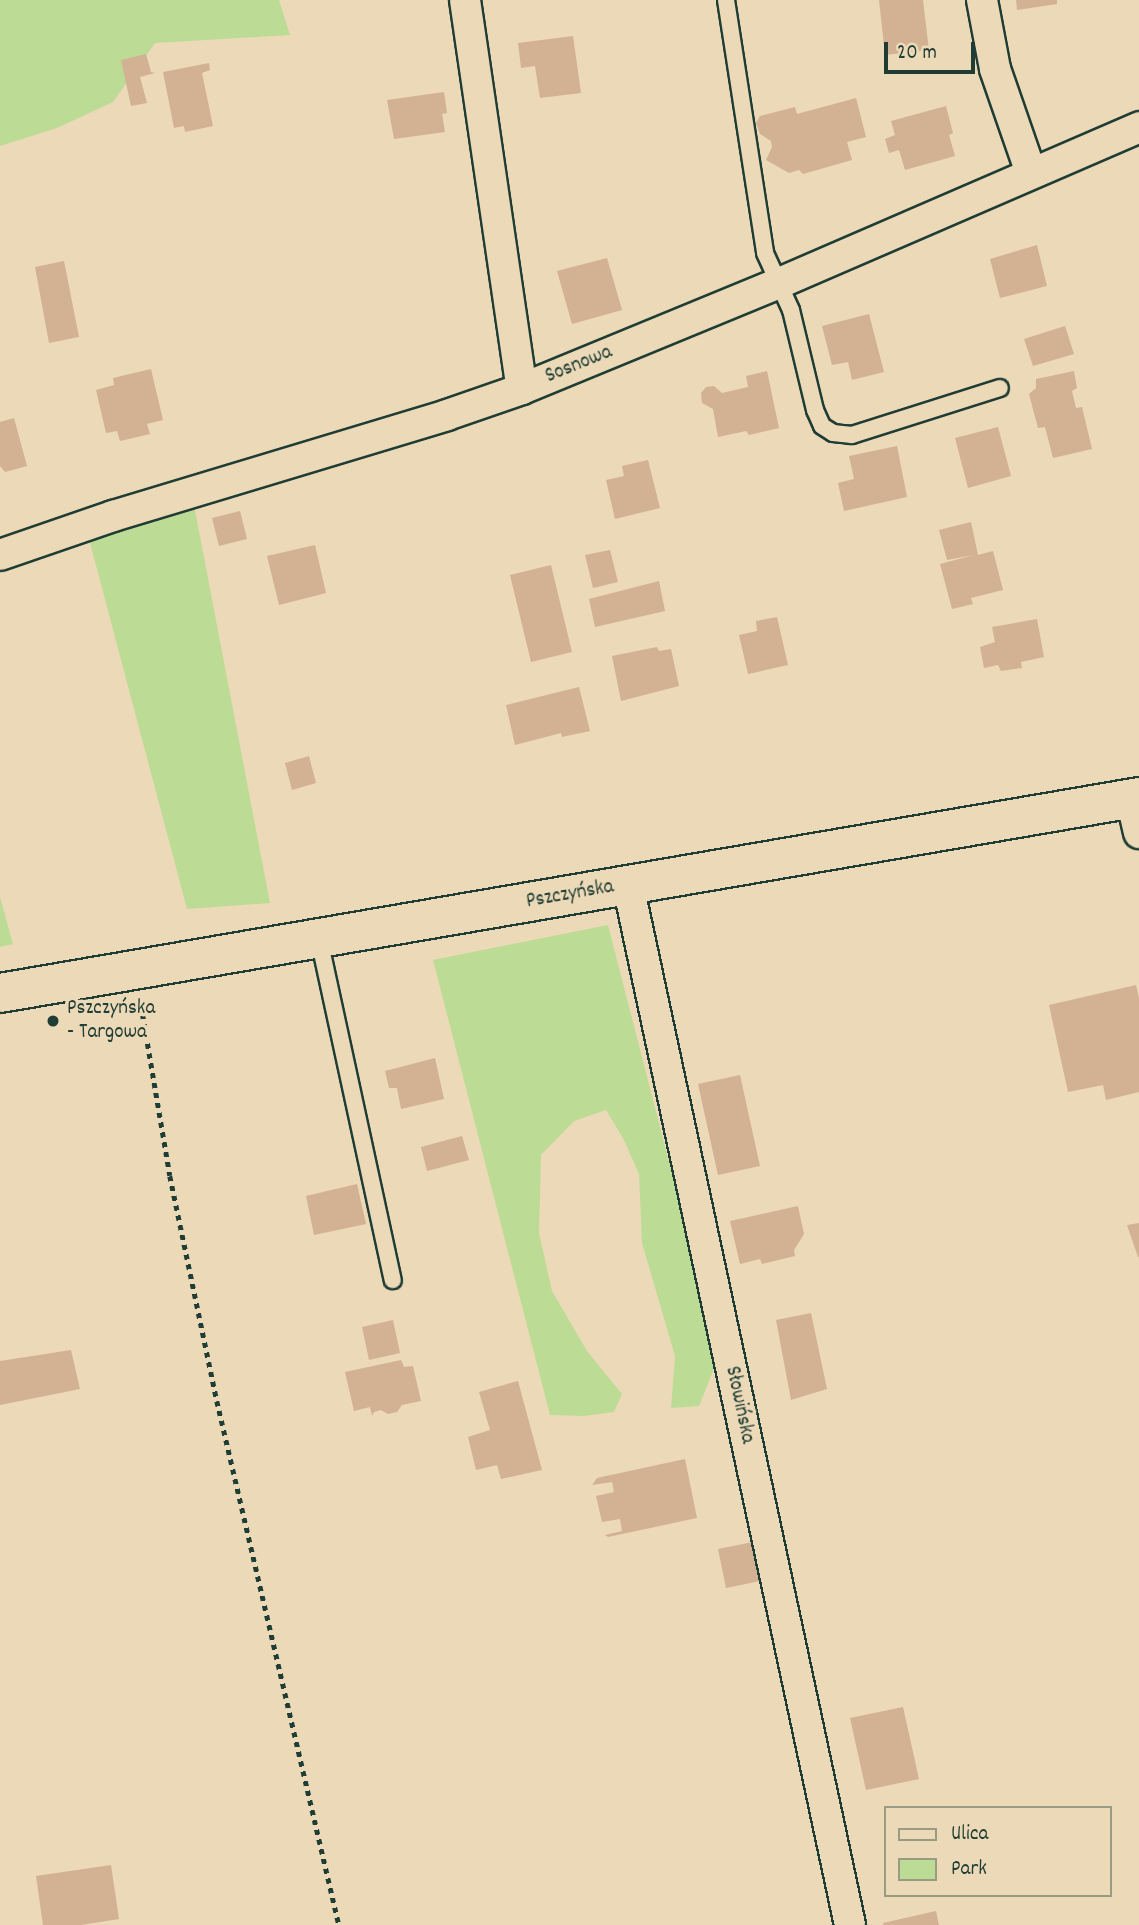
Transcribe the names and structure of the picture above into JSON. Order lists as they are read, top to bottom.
{
  "streets": {
    "main road": ["Pszczyńska"],
    "street": ["Sosnowa", "Słowińska"]
  },
  "crossings": [
    ["Pszczyńska", "Słowińska"]
  ],
  "places": ["Pszczyńska - Targowa"],
  "legend": ["Ulica", "Park"],
  "scale_bar": "20 m"
}
